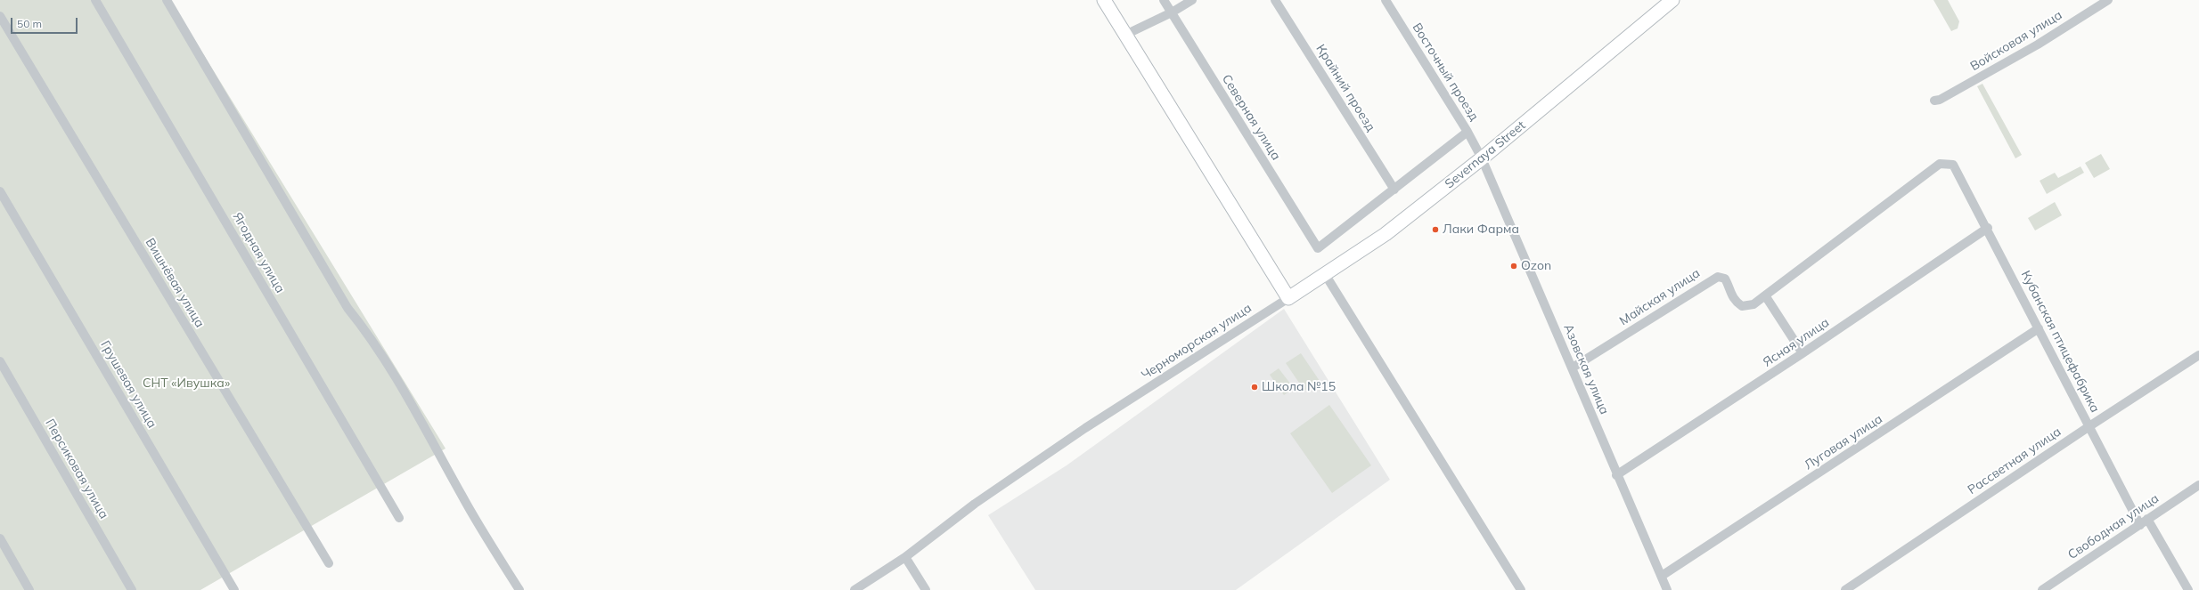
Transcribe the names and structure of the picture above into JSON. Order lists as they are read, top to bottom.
{
  "streets": {
    "street": [
      "Войсковая улица",
      "Восточный проезд",
      "Крайний проезд",
      "Северная улица",
      "Severnaya Street",
      "Ягодная улица",
      "Вишнёвая улица",
      "Майская улица",
      "Черноморская улица",
      "Кубанская птицефабрика",
      "Ясная улица",
      "Азовская улица",
      "Грушевая улица",
      "Луговая улица",
      "Рассветная улица",
      "Персиковая улица",
      "Свободная улица"
    ]
  },
  "crossings": [
    ["Восточный проезд", "Severnaya Street"],
    ["Восточный проезд", "Азовская улица"],
    ["Крайний проезд", "Северная улица"],
    ["Severnaya Street", "Черноморская улица"],
    ["Severnaya Street", "Азовская улица"],
    ["Майская улица", "Кубанская птицефабрика"],
    ["Майская улица", "Азовская улица"],
    ["Кубанская птицефабрика", "Ясная улица"],
    ["Кубанская птицефабрика", "Луговая улица"],
    ["Кубанская птицефабрика", "Рассветная улица"],
    ["Кубанская птицефабрика", "Свободная улица"],
    ["Ясная улица", "Азовская улица"],
    ["Азовская улица", "Луговая улица"]
  ],
  "parks": ["СНТ «Ивушка»"],
  "places": ["Лаки Фарма", "Ozon", "Школа №15"],
  "scale_bar": "50 m"
}
